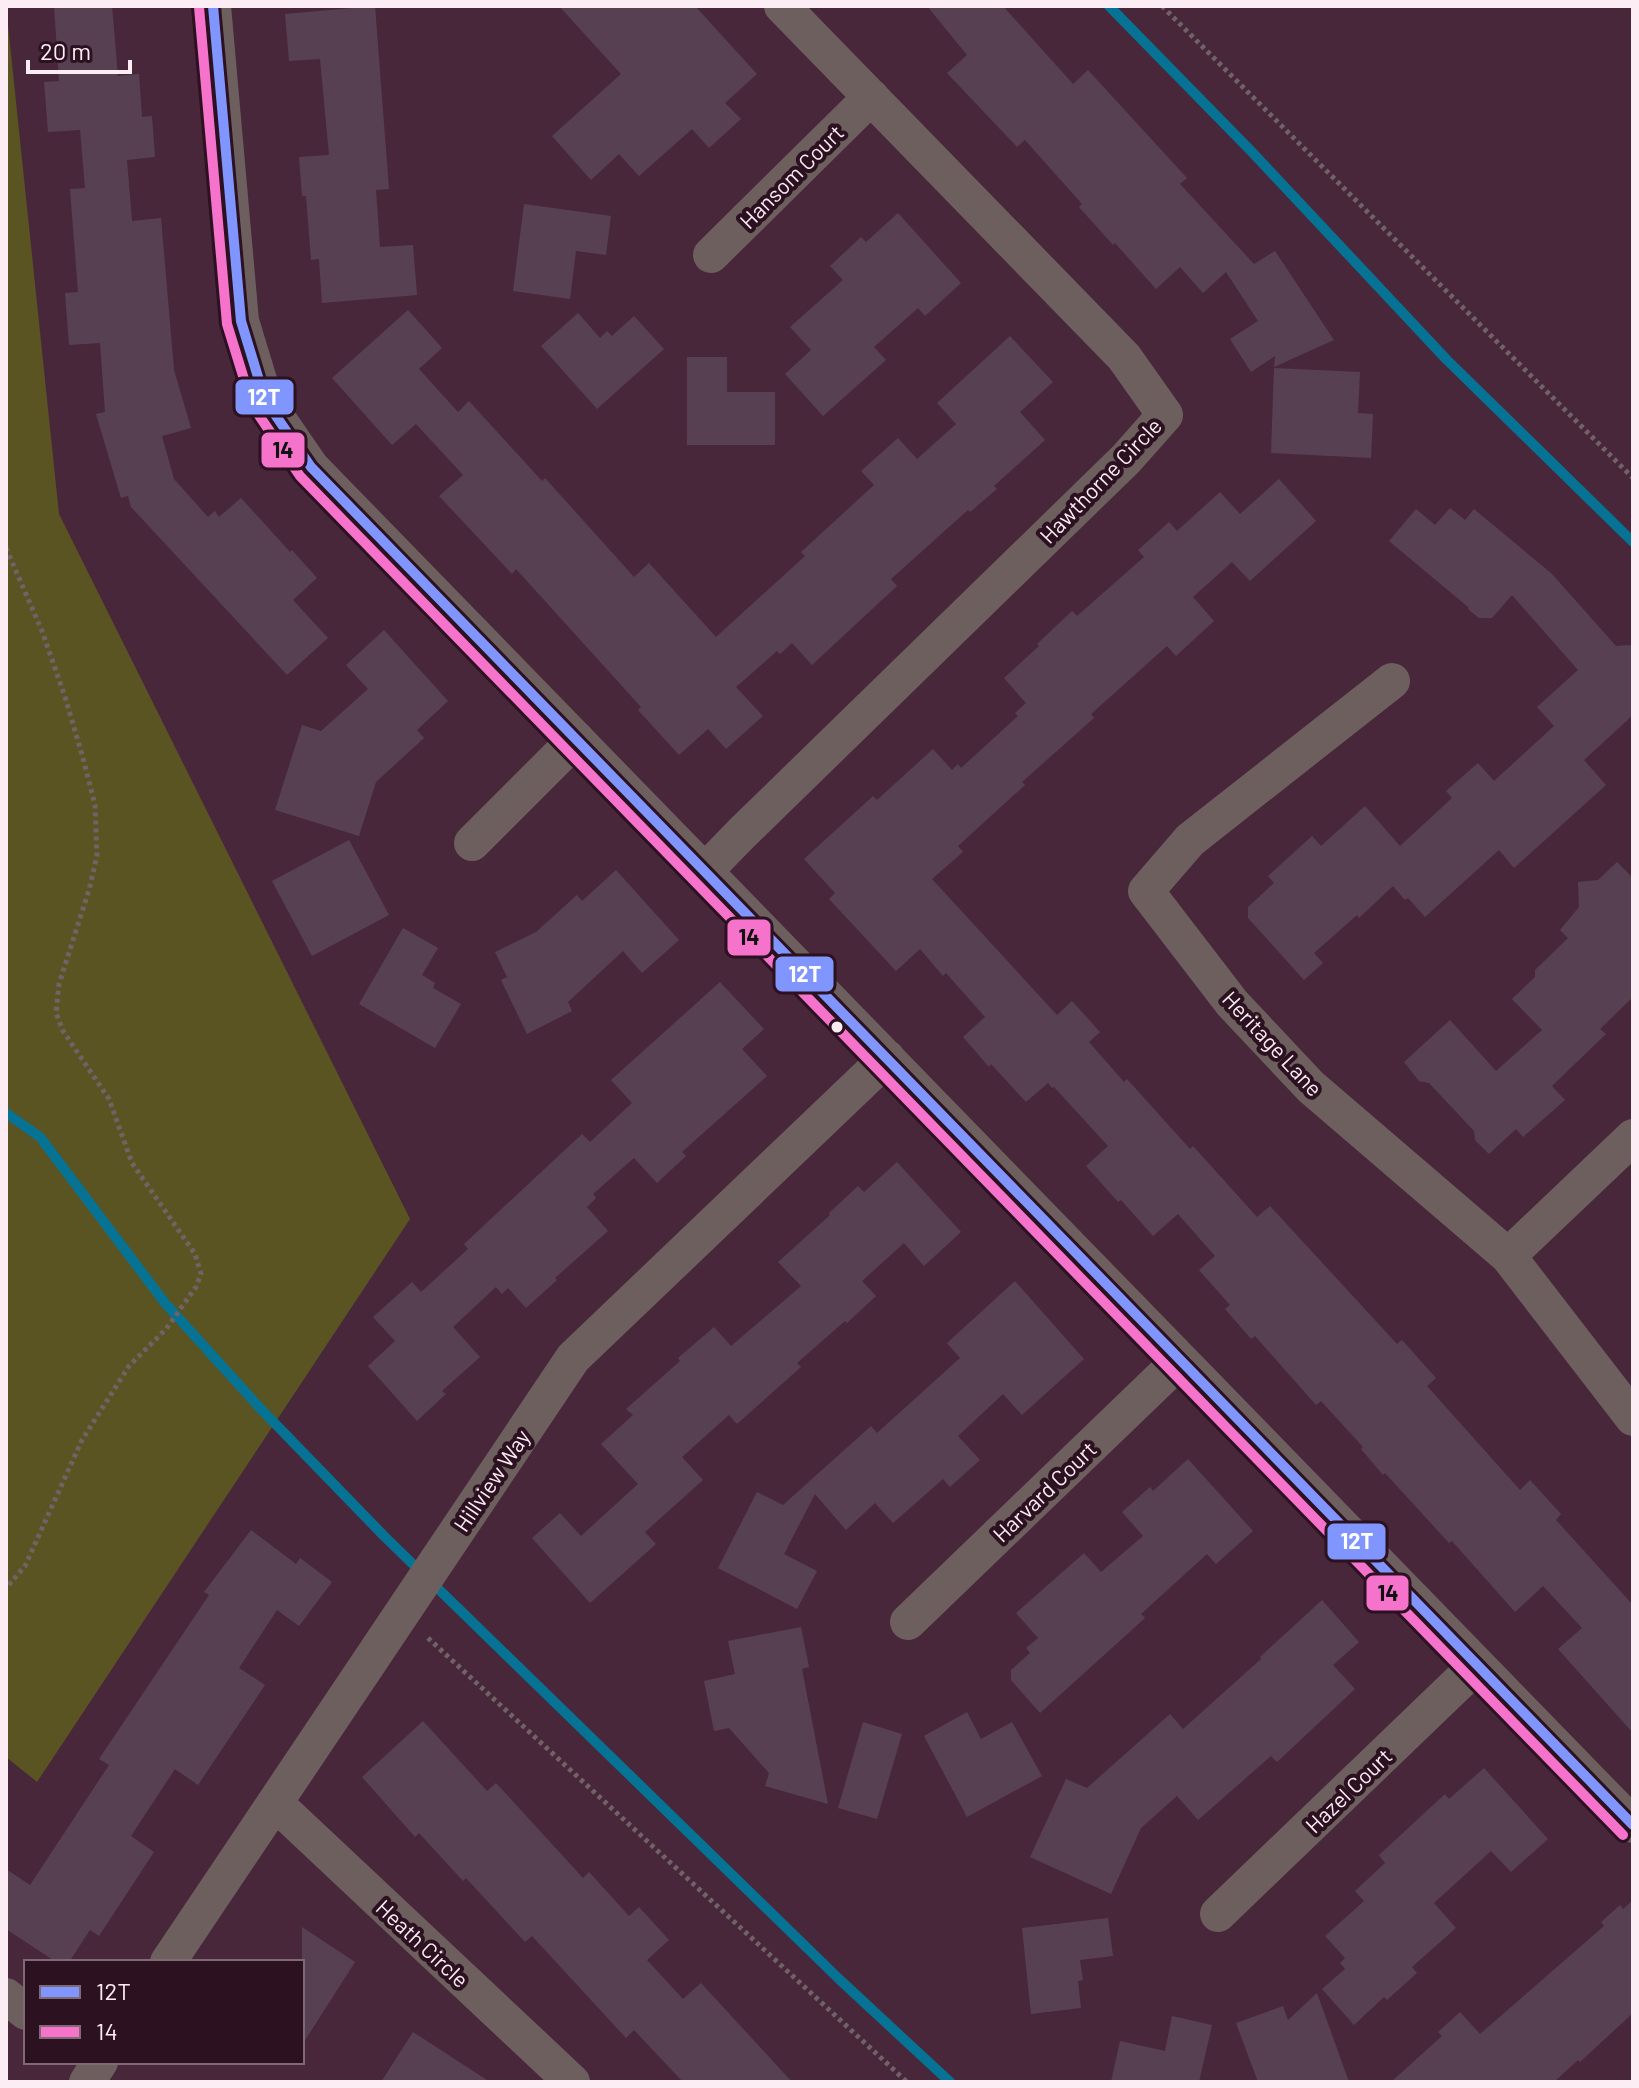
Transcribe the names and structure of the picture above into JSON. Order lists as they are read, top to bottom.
{
  "streets": {
    "street": [
      "Hansom Court",
      "Hawthorne Circle",
      "Heritage Lane",
      "Hillview Way",
      "Harvard Court",
      "Hazel Court",
      "Heath Circle"
    ]
  },
  "crossings": [
    ["Hansom Court", "Hawthorne Circle"],
    ["Hillview Way", "Heath Circle"]
  ],
  "lines": ["transit line 12T", "transit line 14"],
  "legend": ["12T", "14"],
  "scale_bar": "20 m"
}
